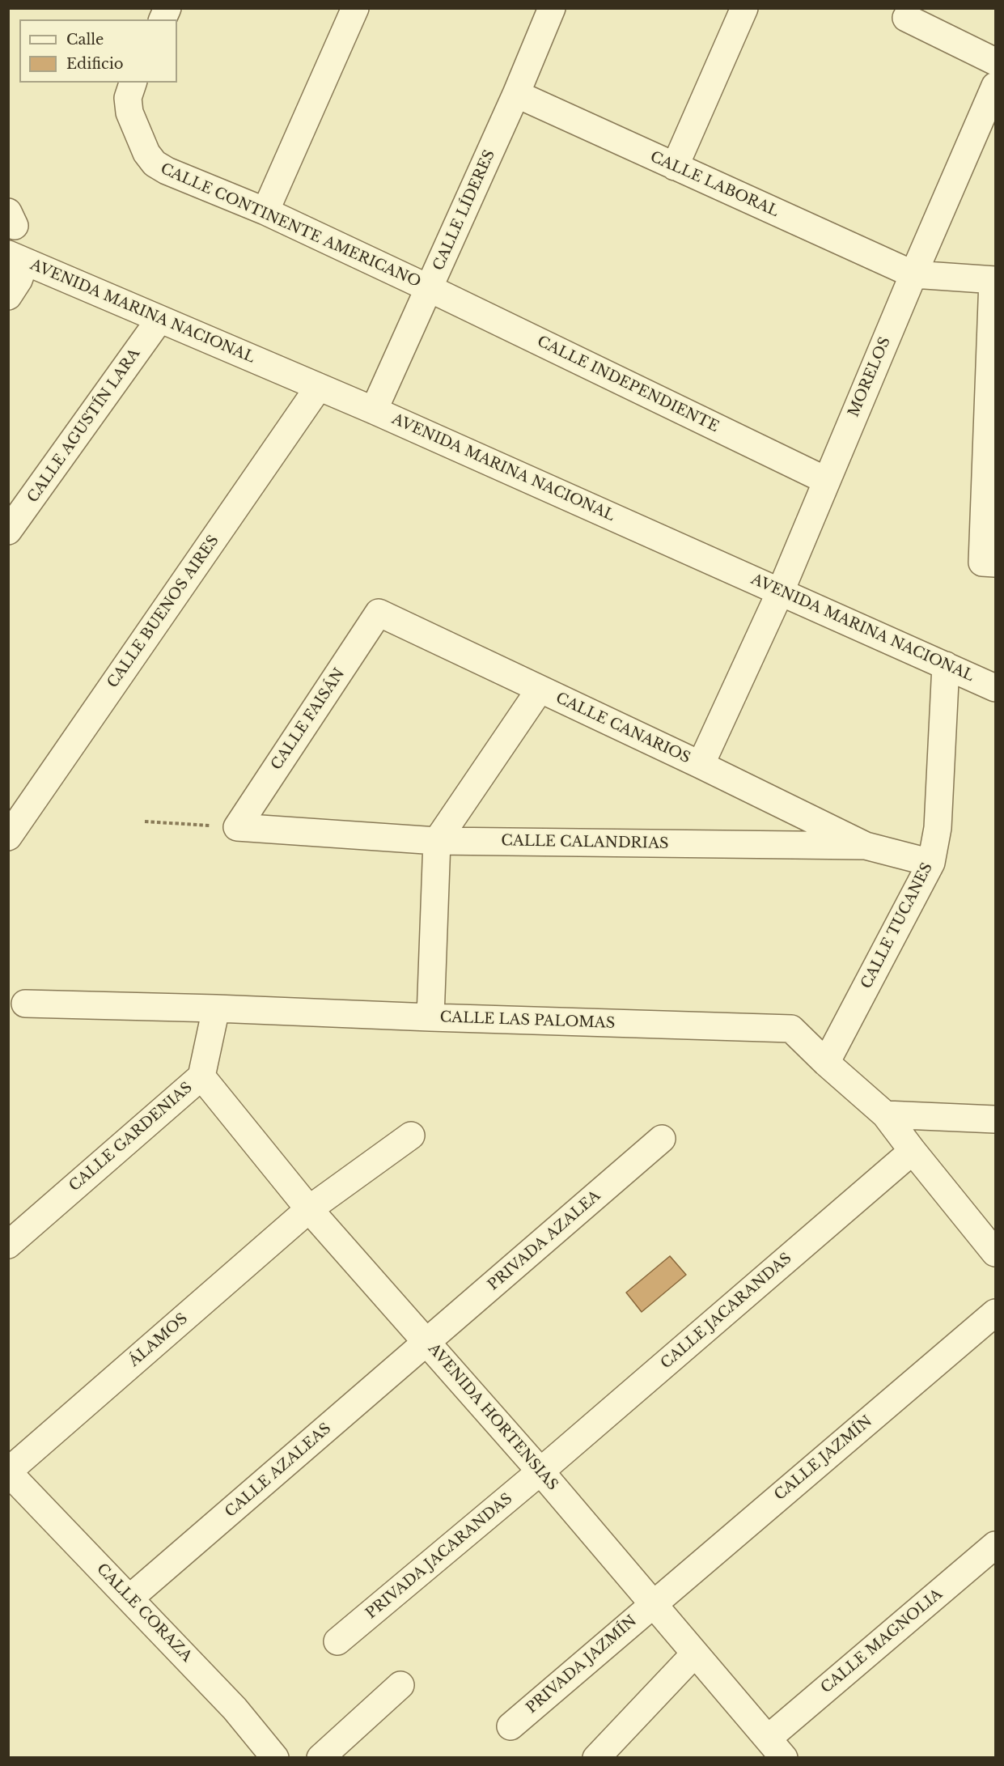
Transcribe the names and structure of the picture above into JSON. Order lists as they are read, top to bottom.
{
  "streets": {
    "street": [
      "CALLE LABORAL",
      "CALLE LÍDERES",
      "CALLE CONTINENTE AMERICANO",
      "AVENIDA MARINA NACIONAL",
      "MORELOS",
      "CALLE INDEPENDIENTE",
      "CALLE AGUSTÍN LARA",
      "CALLE BUENOS AIRES",
      "CALLE FAISÁN",
      "CALLE CANARIOS",
      "CALLE CALANDRIAS",
      "CALLE TUCANES",
      "CALLE LAS PALOMAS",
      "CALLE GARDENIAS",
      "PRIVADA AZALEA",
      "CALLE JACARANDAS",
      "ÁLAMOS",
      "AVENIDA HORTENSIAS",
      "CALLE JAZMÍN",
      "CALLE AZALEAS",
      "PRIVADA JACARANDAS",
      "CALLE CORAZA",
      "CALLE MAGNOLIA",
      "PRIVADA JAZMÍN"
    ]
  },
  "crossings": [
    ["CALLE LABORAL", "CALLE LÍDERES"],
    ["CALLE LABORAL", "MORELOS"],
    ["CALLE LÍDERES", "CALLE CONTINENTE AMERICANO"],
    ["CALLE LÍDERES", "AVENIDA MARINA NACIONAL"],
    ["CALLE LÍDERES", "CALLE INDEPENDIENTE"],
    ["CALLE CONTINENTE AMERICANO", "CALLE INDEPENDIENTE"],
    ["AVENIDA MARINA NACIONAL", "MORELOS"],
    ["AVENIDA MARINA NACIONAL", "CALLE AGUSTÍN LARA"],
    ["AVENIDA MARINA NACIONAL", "CALLE BUENOS AIRES"],
    ["AVENIDA MARINA NACIONAL", "CALLE TUCANES"],
    ["MORELOS", "CALLE INDEPENDIENTE"],
    ["MORELOS", "CALLE CANARIOS"],
    ["CALLE FAISÁN", "CALLE CANARIOS"],
    ["CALLE FAISÁN", "CALLE CALANDRIAS"],
    ["CALLE CANARIOS", "CALLE CALANDRIAS"],
    ["CALLE CALANDRIAS", "CALLE TUCANES"],
    ["CALLE TUCANES", "CALLE LAS PALOMAS"],
    ["CALLE LAS PALOMAS", "CALLE GARDENIAS"],
    ["CALLE LAS PALOMAS", "CALLE JACARANDAS"],
    ["CALLE GARDENIAS", "AVENIDA HORTENSIAS"],
    ["PRIVADA AZALEA", "AVENIDA HORTENSIAS"],
    ["PRIVADA AZALEA", "CALLE AZALEAS"],
    ["CALLE JACARANDAS", "AVENIDA HORTENSIAS"],
    ["CALLE JACARANDAS", "PRIVADA JACARANDAS"],
    ["ÁLAMOS", "AVENIDA HORTENSIAS"],
    ["ÁLAMOS", "CALLE CORAZA"],
    ["AVENIDA HORTENSIAS", "CALLE JAZMÍN"],
    ["AVENIDA HORTENSIAS", "CALLE AZALEAS"],
    ["AVENIDA HORTENSIAS", "PRIVADA JACARANDAS"],
    ["AVENIDA HORTENSIAS", "CALLE MAGNOLIA"],
    ["AVENIDA HORTENSIAS", "PRIVADA JAZMÍN"],
    ["CALLE JAZMÍN", "PRIVADA JAZMÍN"],
    ["CALLE AZALEAS", "CALLE CORAZA"]
  ],
  "legend": ["Calle", "Edificio"]
}
